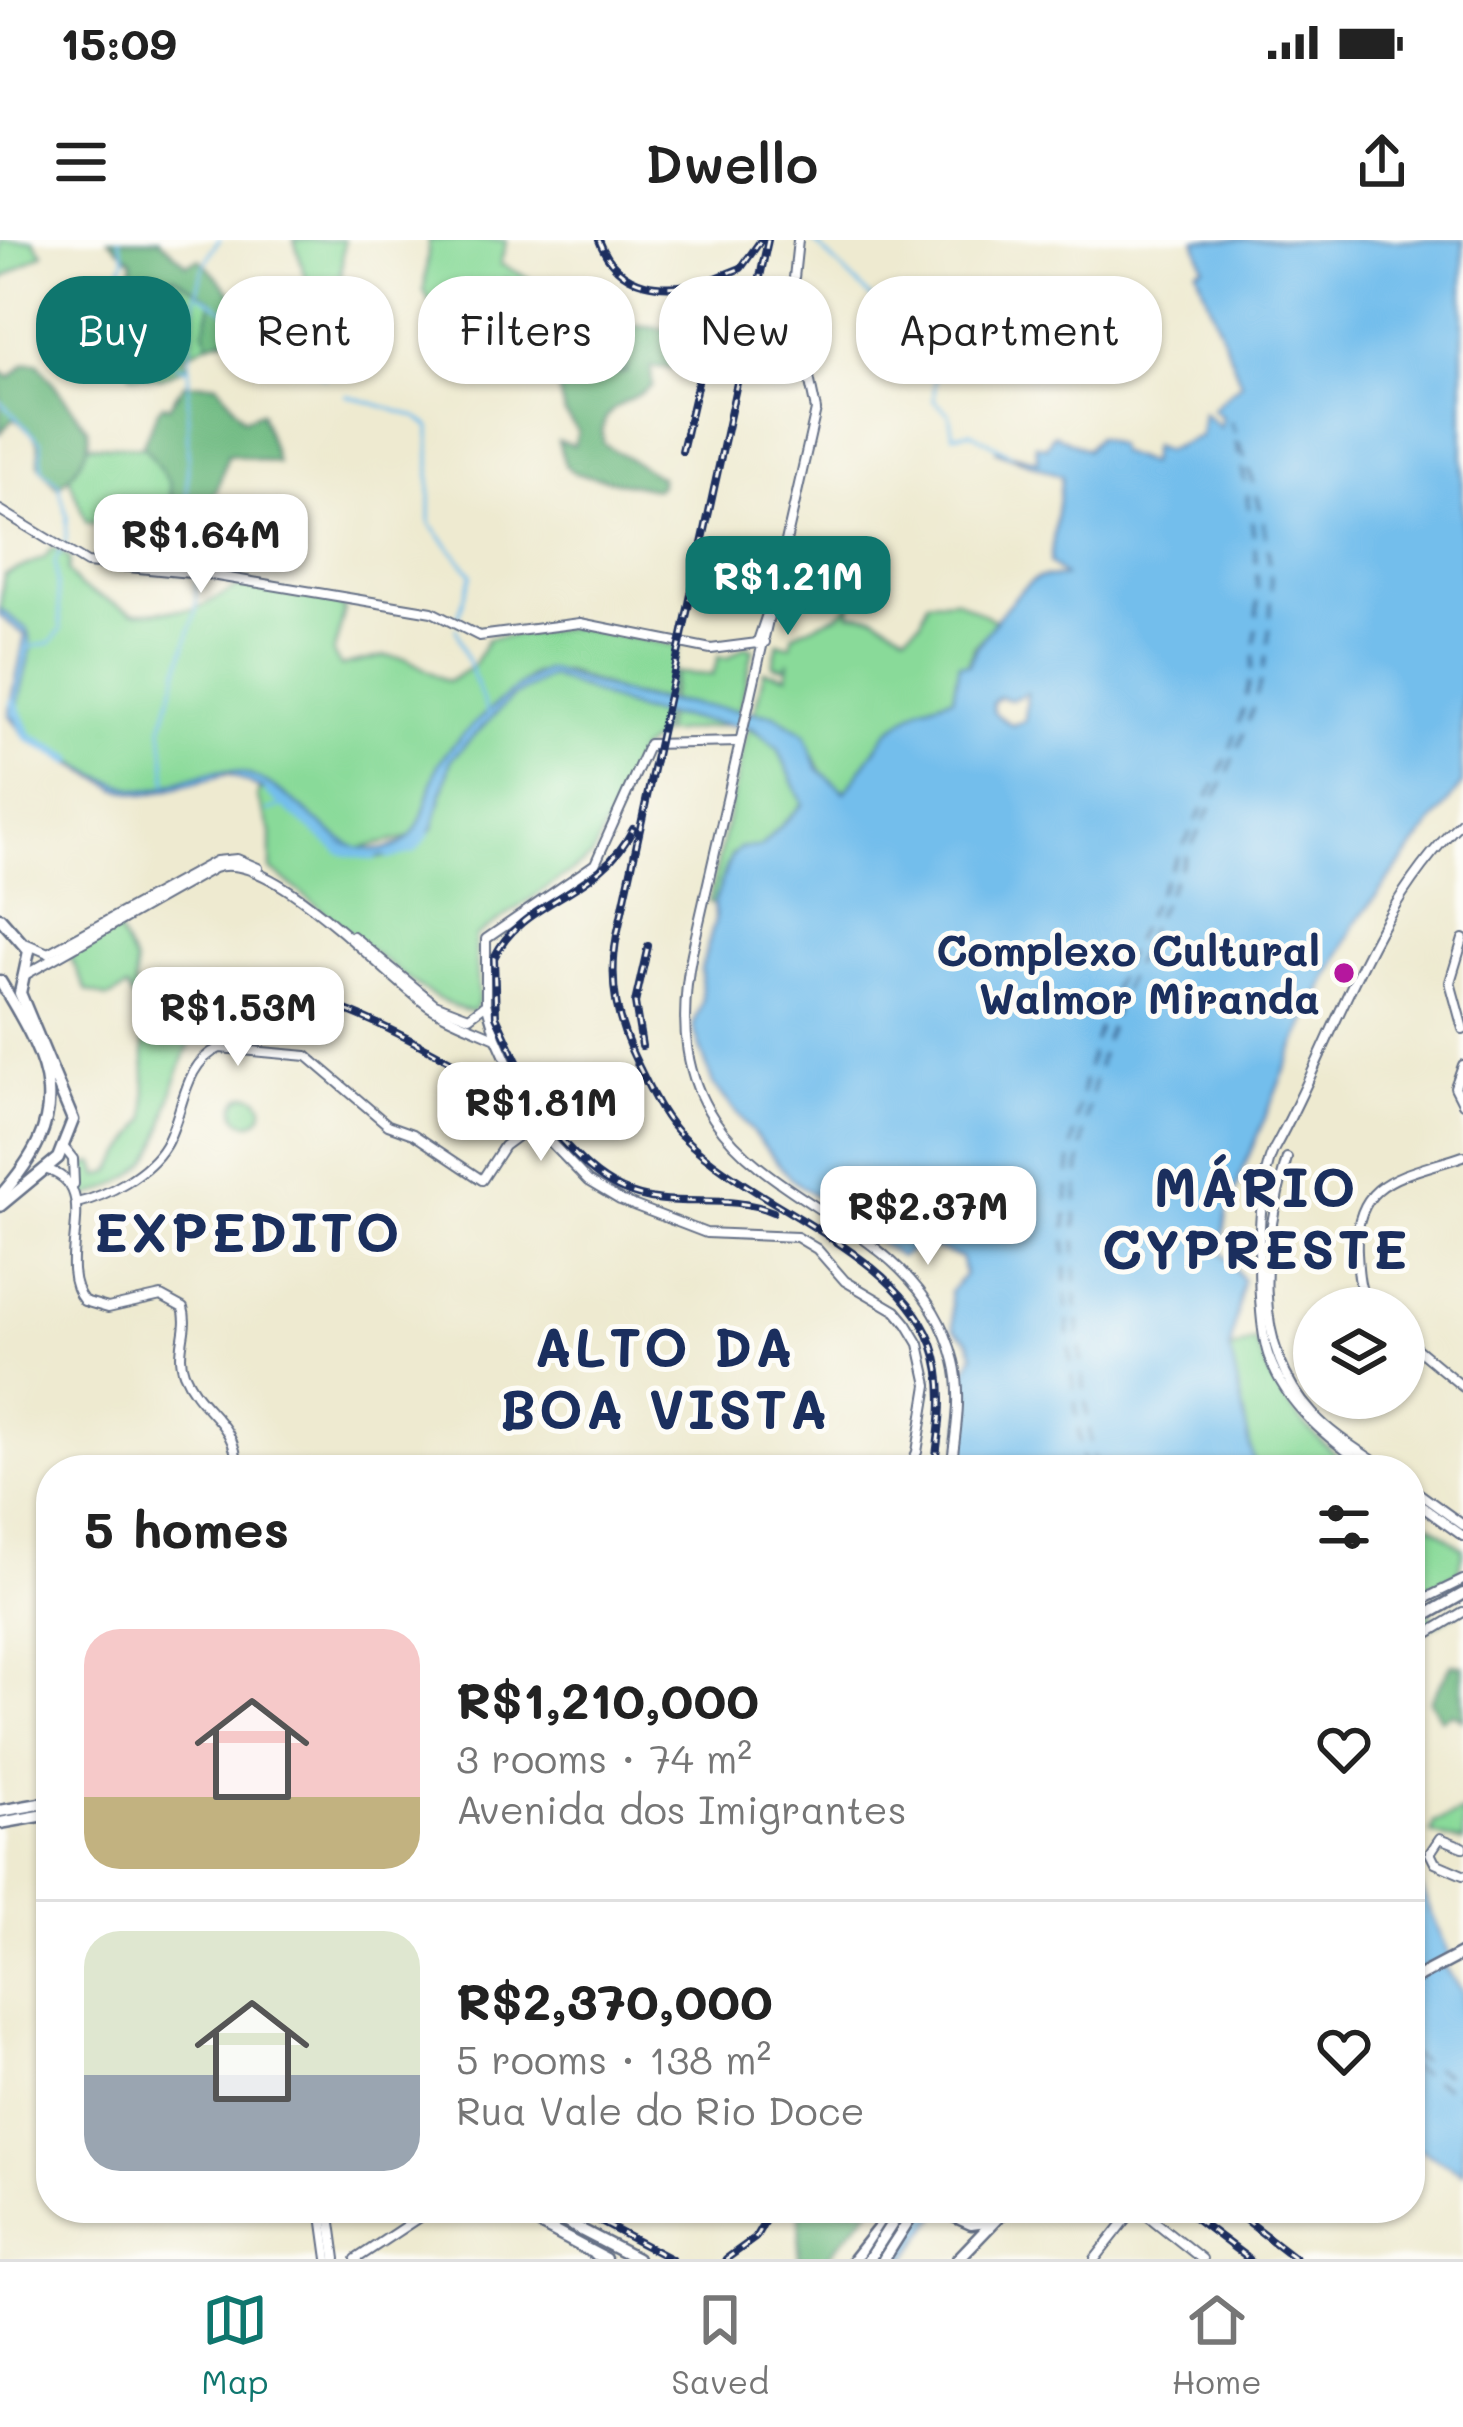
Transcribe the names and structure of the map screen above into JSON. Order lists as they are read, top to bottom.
{
  "districts": ["MÁRIO CYPRESTE", "EXPEDITO", "ALTO DA BOA VISTA"],
  "places": ["Complexo Cultural Walmor Miranda"],
  "page": {
    "status": "15:09",
    "header": "Dwello",
    "chip": [
      "Buy",
      "Rent",
      "Filters",
      "New",
      "Apartment"
    ],
    "price": [
      "R$1.64M",
      "R$1.21M",
      "R$1.53M",
      "R$1.81M",
      "R$2.37M"
    ],
    "heading": "5 homes",
    "list": [
      {
        "name": "R$1,210,000",
        "note": "3 rooms · 74 m² · Avenida dos Imigrantes"
      },
      {
        "name": "R$2,370,000",
        "note": "5 rooms · 138 m² · Rua Vale do Rio Doce"
      }
    ],
    "tabs": ["Map", "Saved", "Home"]
  }
}
